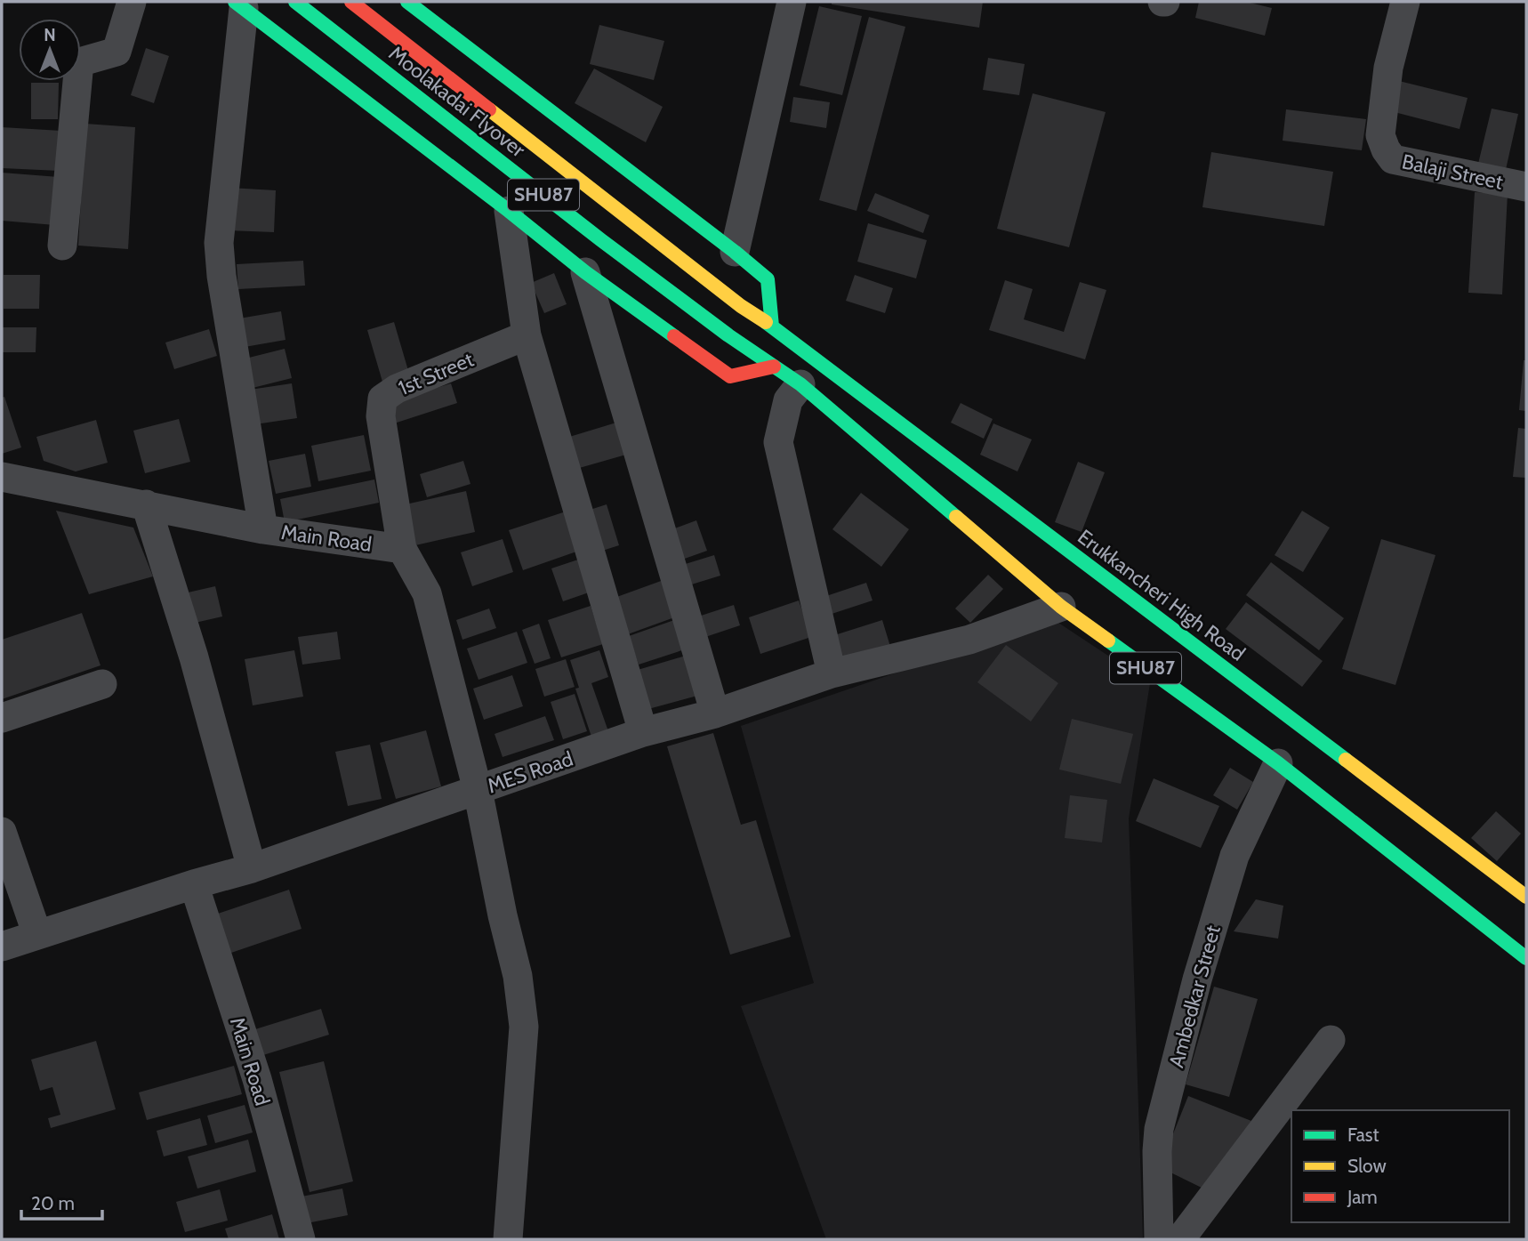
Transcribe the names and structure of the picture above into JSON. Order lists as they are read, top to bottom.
{
  "streets": {
    "main road": ["Moolakadai Flyover", "SHU87", "Erukkancheri High Road"],
    "street": [
      "Balaji Street",
      "1st Street",
      "Main Road",
      "MES Road",
      "Ambedkar Street"
    ]
  },
  "crossings": [
    ["Moolakadai Flyover", "SHU87"],
    ["Moolakadai Flyover", "Erukkancheri High Road"],
    ["SHU87", "MES Road"],
    ["SHU87", "Ambedkar Street"],
    ["1st Street", "Main Road"],
    ["Main Road", "MES Road"]
  ],
  "legend": ["Fast", "Slow", "Jam"],
  "scale_bar": "20 m",
  "north": "top"
}
